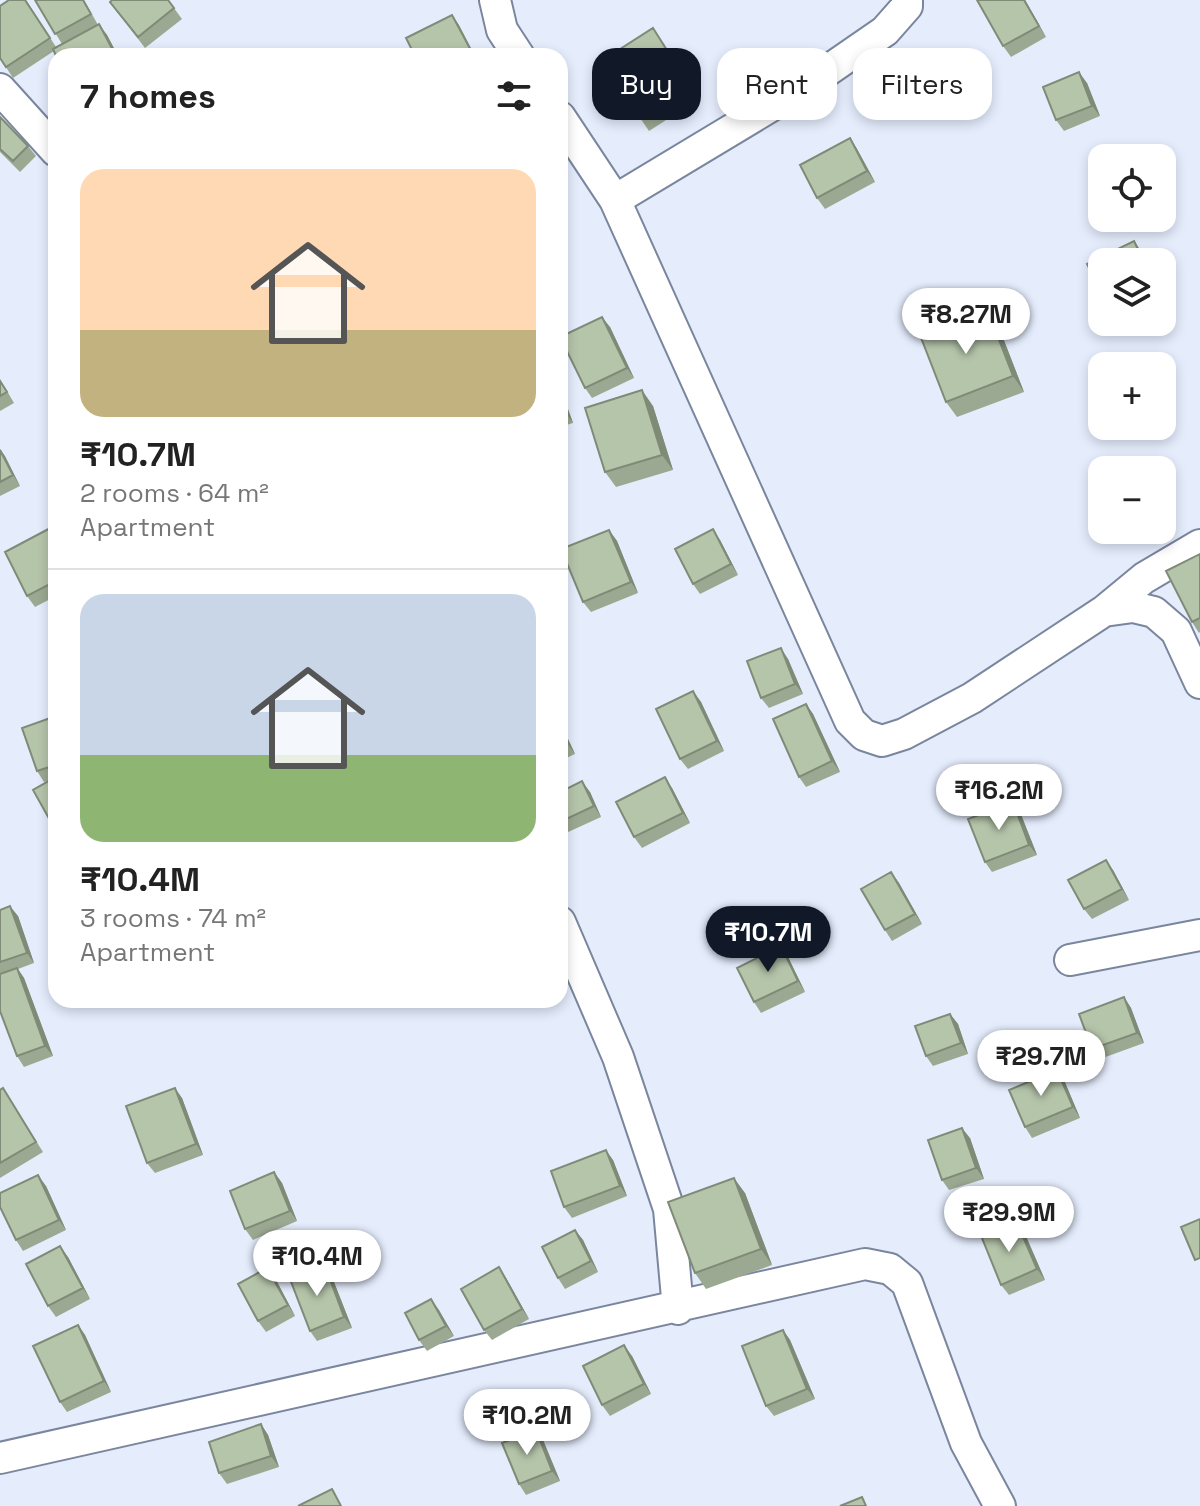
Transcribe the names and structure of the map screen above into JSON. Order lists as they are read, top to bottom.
{
  "page": {
    "chip": ["Buy", "Rent", "Filters"],
    "heading": "7 homes",
    "map_buttons": ["+", "−"],
    "list": [
      {
        "name": "₹10.7M",
        "note": "2 rooms · 64 m² · Apartment"
      },
      {
        "name": "₹10.4M",
        "note": "3 rooms · 74 m² · Apartment"
      }
    ],
    "price": [
      "₹8.27M",
      "₹16.2M",
      "₹10.7M",
      "₹29.7M",
      "₹29.9M",
      "₹10.4M",
      "₹10.2M"
    ]
  }
}
